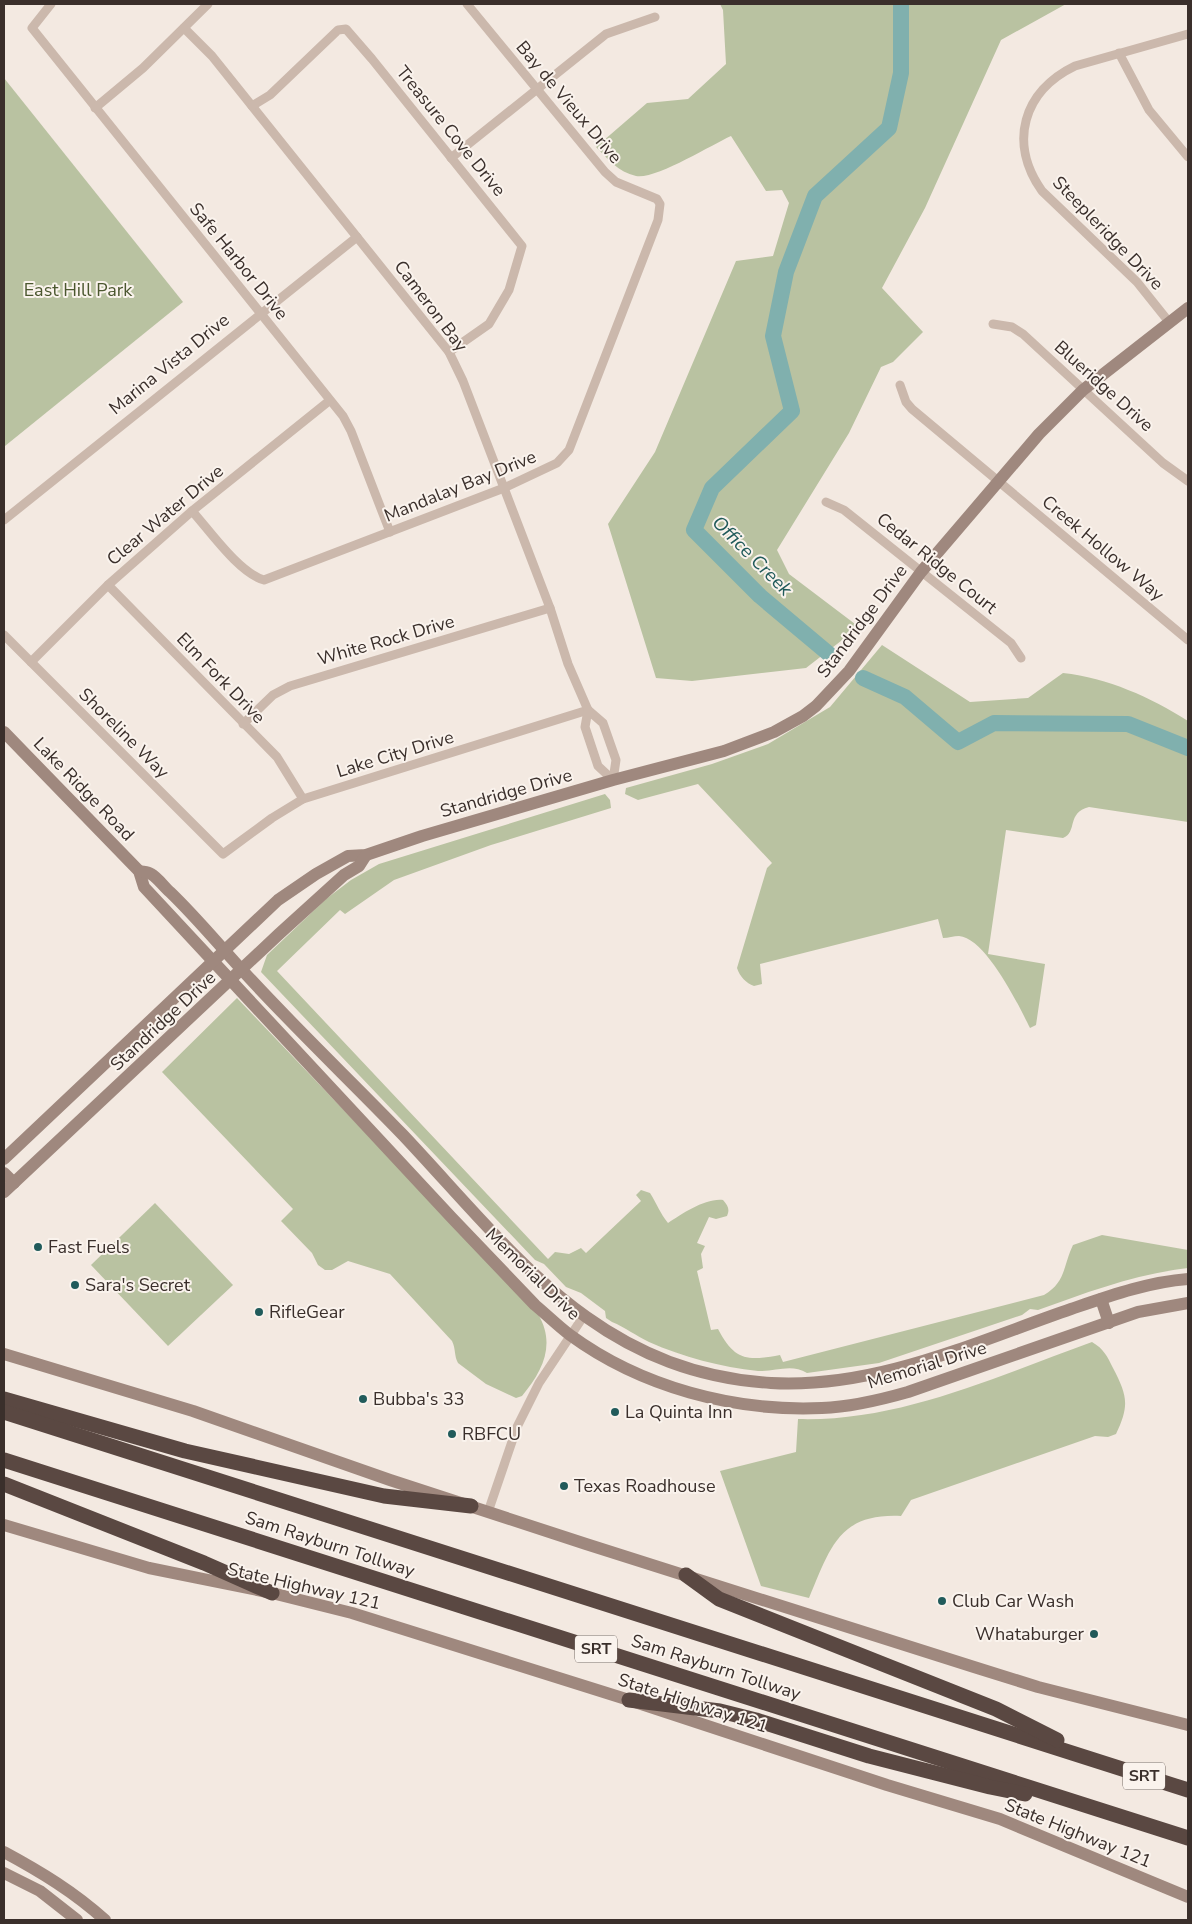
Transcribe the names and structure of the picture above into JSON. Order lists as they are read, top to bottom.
{
  "streets": {
    "highway": ["Sam Rayburn Tollway", "SRT"],
    "street": [
      "Bay de Vieux Drive",
      "Treasure Cove Drive",
      "Steepleridge Drive",
      "Safe Harbor Drive",
      "Cameron Bay",
      "Marina Vista Drive",
      "Blueridge Drive",
      "Mandalay Bay Drive",
      "Clear Water Drive",
      "Creek Hollow Way",
      "Cedar Ridge Court",
      "Standridge Drive",
      "White Rock Drive",
      "Elm Fork Drive",
      "Shoreline Way",
      "Lake City Drive",
      "Lake Ridge Road",
      "Memorial Drive",
      "State Highway 121"
    ]
  },
  "crossings": [
    ["Bay de Vieux Drive", "Mandalay Bay Drive"],
    ["Treasure Cove Drive", "Cameron Bay"],
    ["Steepleridge Drive", "Standridge Drive"],
    ["Safe Harbor Drive", "Marina Vista Drive"],
    ["Safe Harbor Drive", "Mandalay Bay Drive"],
    ["Safe Harbor Drive", "Clear Water Drive"],
    ["Cameron Bay", "Marina Vista Drive"],
    ["Cameron Bay", "Mandalay Bay Drive"],
    ["Cameron Bay", "Standridge Drive"],
    ["Cameron Bay", "White Rock Drive"],
    ["Cameron Bay", "Lake City Drive"],
    ["Blueridge Drive", "Standridge Drive"],
    ["Mandalay Bay Drive", "Clear Water Drive"],
    ["Clear Water Drive", "Elm Fork Drive"],
    ["Clear Water Drive", "Shoreline Way"],
    ["Creek Hollow Way", "Standridge Drive"],
    ["Cedar Ridge Court", "Standridge Drive"],
    ["Standridge Drive", "Lake Ridge Road"],
    ["Standridge Drive", "Memorial Drive"],
    ["White Rock Drive", "Elm Fork Drive"],
    ["Elm Fork Drive", "Lake City Drive"],
    ["Shoreline Way", "Lake City Drive"],
    ["Lake Ridge Road", "Memorial Drive"]
  ],
  "water": ["Office Creek"],
  "parks": ["East Hill Park"],
  "places": [
    "Fast Fuels",
    "Sara's Secret",
    "RifleGear",
    "Bubba's 33",
    "La Quinta Inn",
    "RBFCU",
    "Texas Roadhouse",
    "Club Car Wash",
    "Whataburger"
  ]
}
